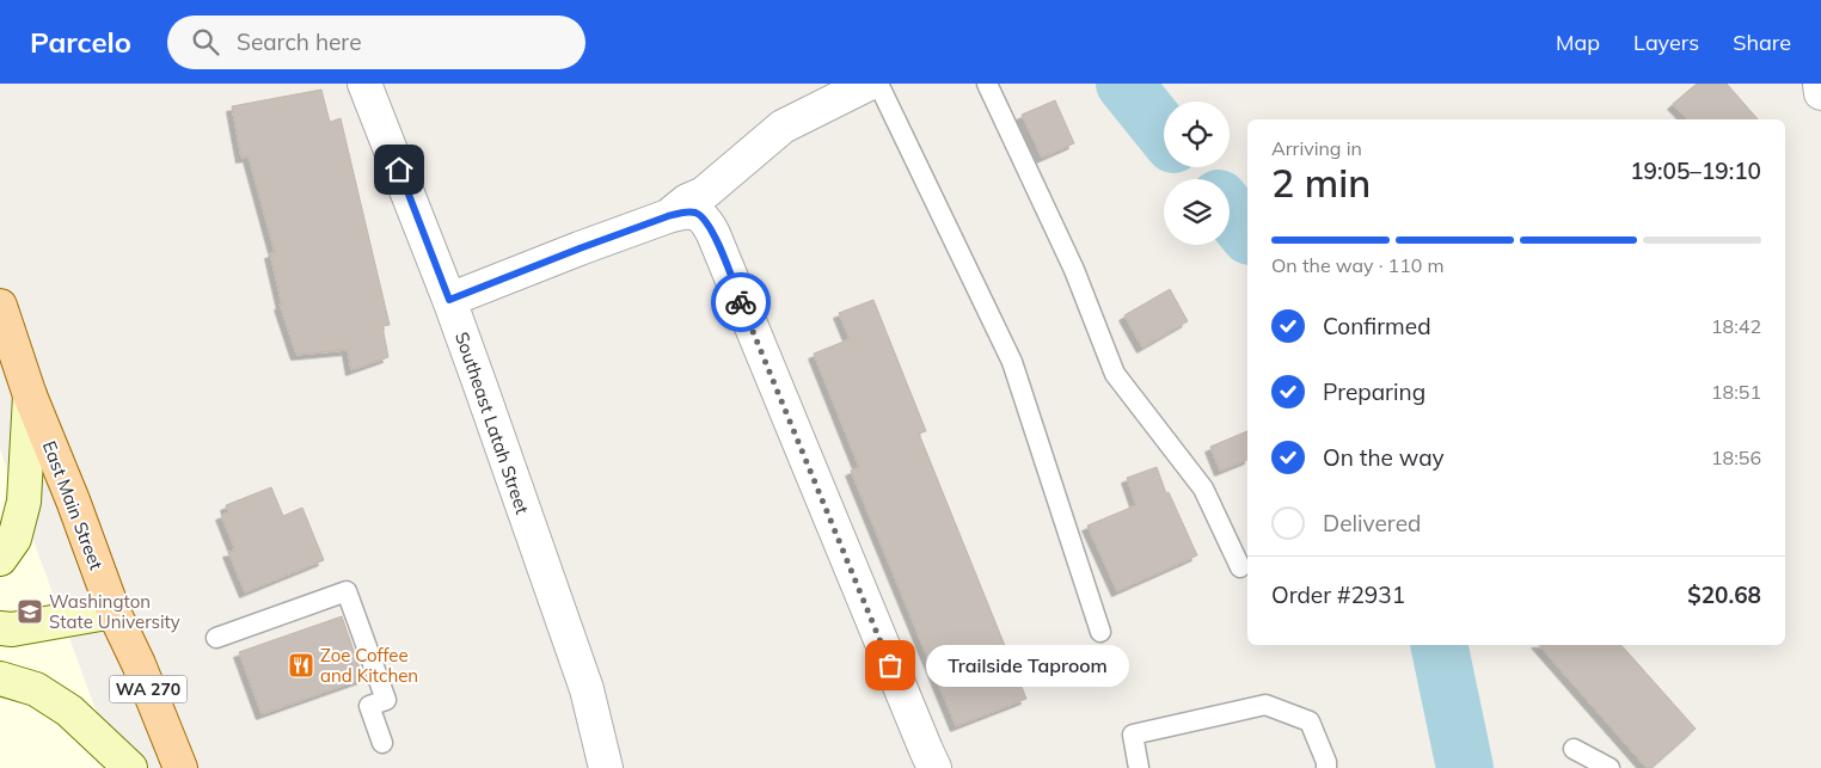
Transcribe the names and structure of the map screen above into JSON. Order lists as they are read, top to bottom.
{
  "streets": {
    "main road": ["East Main Street", "WA 270"],
    "street": ["Southeast Latah Street"]
  },
  "places": {
    "school or university": ["Washington State University"],
    "restaurant": ["Zoe Coffee and Kitchen"],
    "other": ["Trailside Taproom"]
  },
  "page": {
    "header": "Parcelo",
    "search": "Search here",
    "nav": ["Map", "Layers", "Share"],
    "heading": ["2 min", "Arriving in", "19:05–19:10"],
    "panel": ["Order #2931", "$20.68"],
    "bar": "On the way · 110 m",
    "list": [
      ["Confirmed", "18:42"],
      ["Preparing", "18:51"],
      ["On the way", "18:56"],
      "Delivered"
    ],
    "bubble": "Trailside Taproom"
  }
}
